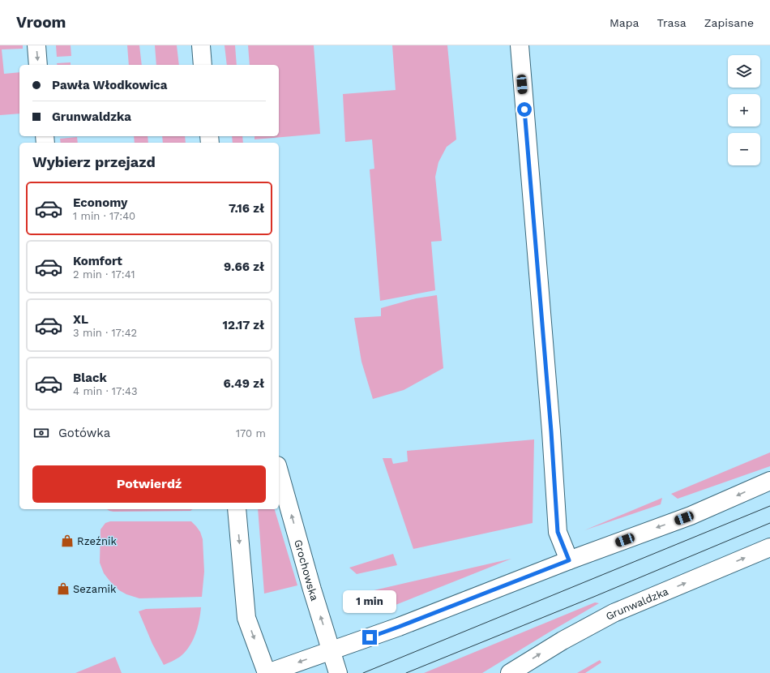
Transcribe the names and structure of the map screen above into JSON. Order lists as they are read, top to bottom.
{
  "streets": {
    "street": ["Grochowska", "Grunwaldzka"]
  },
  "places": {
    "shop": ["Rzeźnik", "Sezamik"]
  },
  "page": {
    "header": "Vroom",
    "nav": ["Mapa", "Trasa", "Zapisane"],
    "map_buttons": ["+", "−"],
    "banner": ["Pawła Włodkowica", "Grunwaldzka"],
    "heading": "Wybierz przejazd",
    "list": [
      {
        "name": "Economy",
        "note": "1 min · 17:40",
        "value": "7.16 zł"
      },
      {
        "name": "Komfort",
        "note": "2 min · 17:41",
        "value": "9.66 zł"
      },
      {
        "name": "XL",
        "note": "3 min · 17:42",
        "value": "12.17 zł"
      },
      {
        "name": "Black",
        "note": "4 min · 17:43",
        "value": "6.49 zł"
      }
    ],
    "pay": ["Gotówka", "170 m"],
    "buttons": "Potwierdź",
    "bubble": "1 min"
  }
}
